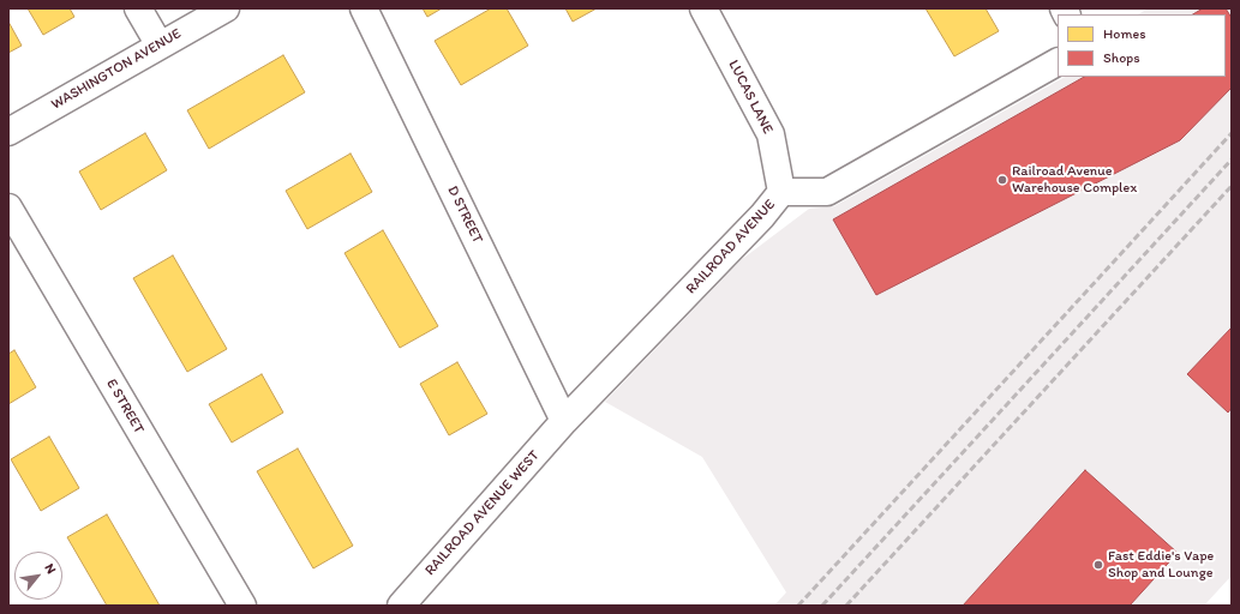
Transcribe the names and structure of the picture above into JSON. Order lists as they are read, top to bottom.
{
  "streets": {
    "street": [
      "WASHINGTON AVENUE",
      "LUCAS LANE",
      "D STREET",
      "RAILROAD AVENUE",
      "E STREET",
      "RAILROAD AVENUE WEST"
    ]
  },
  "crossings": [
    ["LUCAS LANE", "RAILROAD AVENUE"],
    ["D STREET", "RAILROAD AVENUE"],
    ["D STREET", "RAILROAD AVENUE WEST"],
    ["RAILROAD AVENUE", "RAILROAD AVENUE WEST"]
  ],
  "places": ["Railroad Avenue Warehouse Complex", "Fast Eddie's Vape Shop and Lounge"],
  "legend": ["Homes", "Shops"],
  "north": "top right"
}
